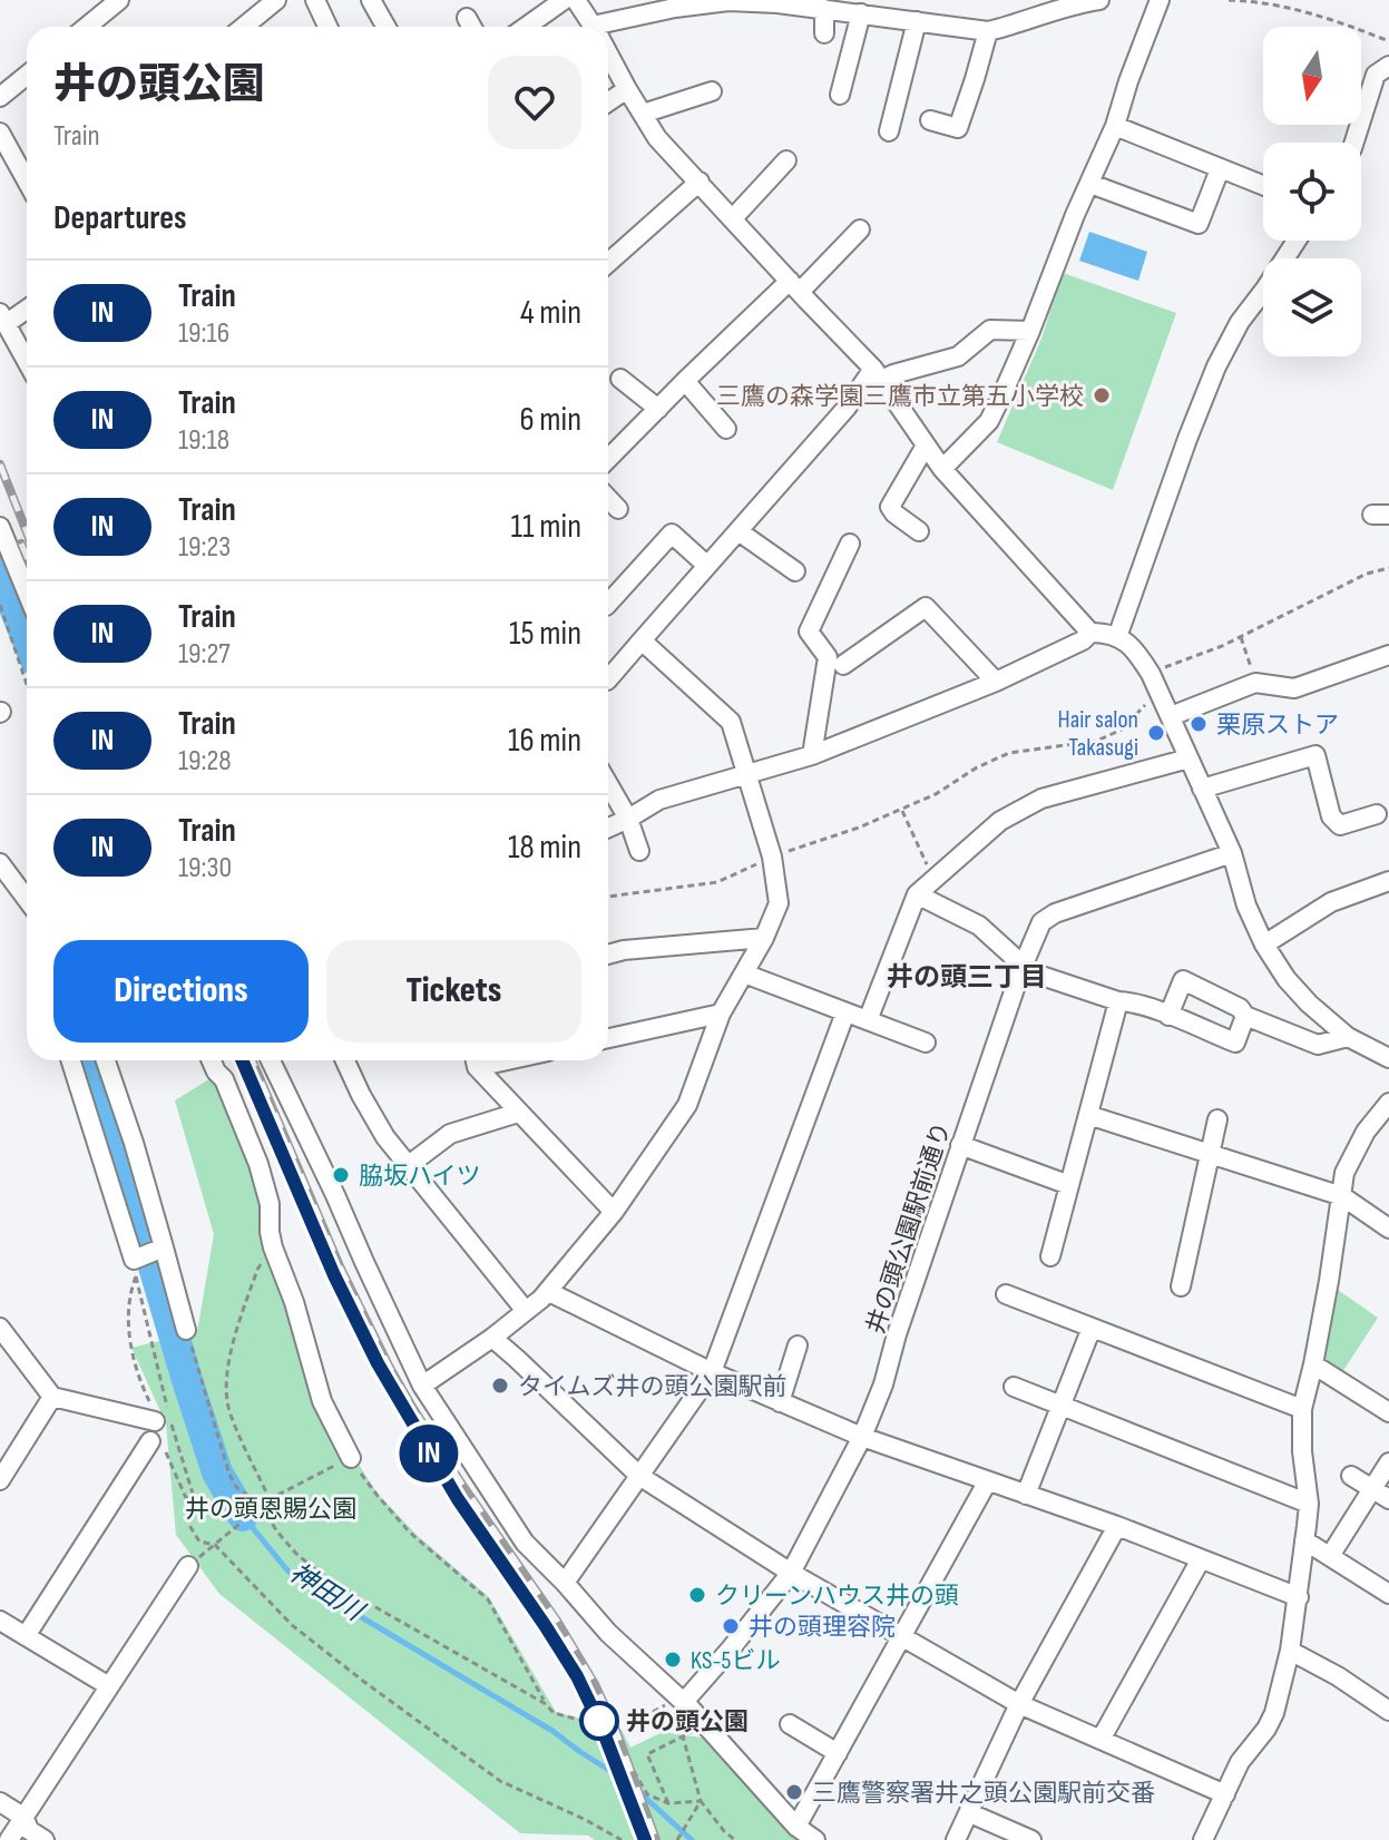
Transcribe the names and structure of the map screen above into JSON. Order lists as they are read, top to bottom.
{
  "streets": {
    "street": ["井の頭公園駅前通り"]
  },
  "districts": ["井の頭三丁目"],
  "water": ["神田川"],
  "parks": ["井の頭恩賜公園"],
  "places": [
    "三鷹の森学園三鷹市立第五小学校",
    "栗原ストア",
    "Hair salon Takasugi",
    "脇坂ハイツ",
    "タイムズ井の頭公園駅前",
    "クリーンハウス井の頭",
    "井の頭理容院",
    "KS-5ビル",
    "井の頭公園",
    "三鷹警察署井之頭公園駅前交番"
  ],
  "north": "bottom",
  "page": {
    "on_map": "IN",
    "heading": [
      ["井の頭公園", "Train"],
      "Departures"
    ],
    "list": [
      {
        "mark": "IN",
        "name": "Train",
        "note": "19:16",
        "value": "4 min"
      },
      {
        "mark": "IN",
        "name": "Train",
        "note": "19:18",
        "value": "6 min"
      },
      {
        "mark": "IN",
        "name": "Train",
        "note": "19:23",
        "value": "11 min"
      },
      {
        "mark": "IN",
        "name": "Train",
        "note": "19:27",
        "value": "15 min"
      },
      {
        "mark": "IN",
        "name": "Train",
        "note": "19:28",
        "value": "16 min"
      },
      {
        "mark": "IN",
        "name": "Train",
        "note": "19:30",
        "value": "18 min"
      }
    ],
    "buttons": ["Directions", "Tickets"]
  }
}
